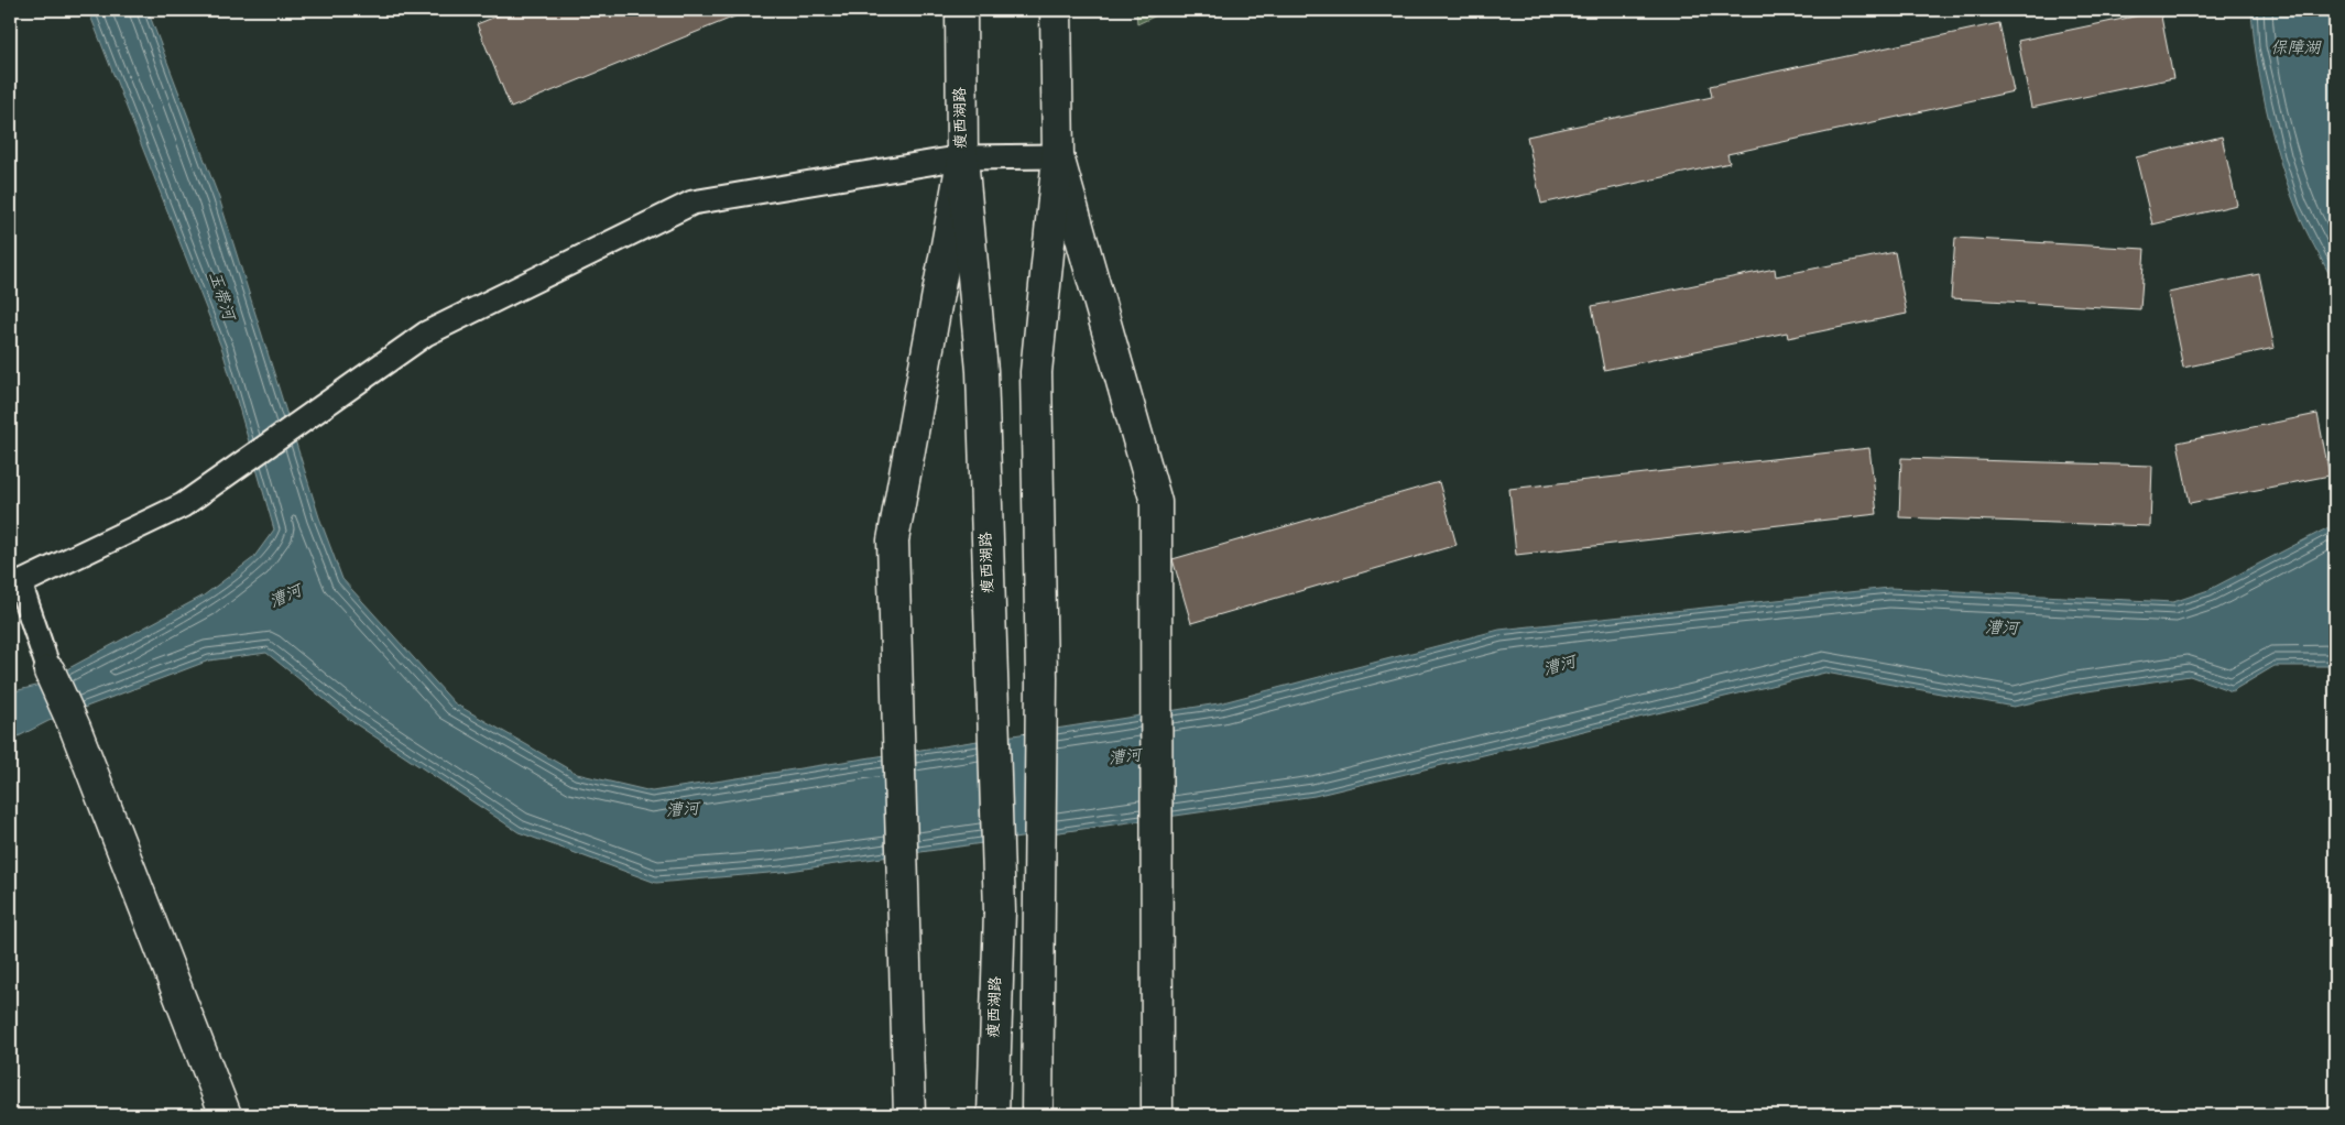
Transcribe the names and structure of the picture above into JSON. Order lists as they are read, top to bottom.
{
  "streets": {
    "street": ["瘦西湖路"]
  },
  "water": ["保障湖", "玉带河", "漕河"]
}
